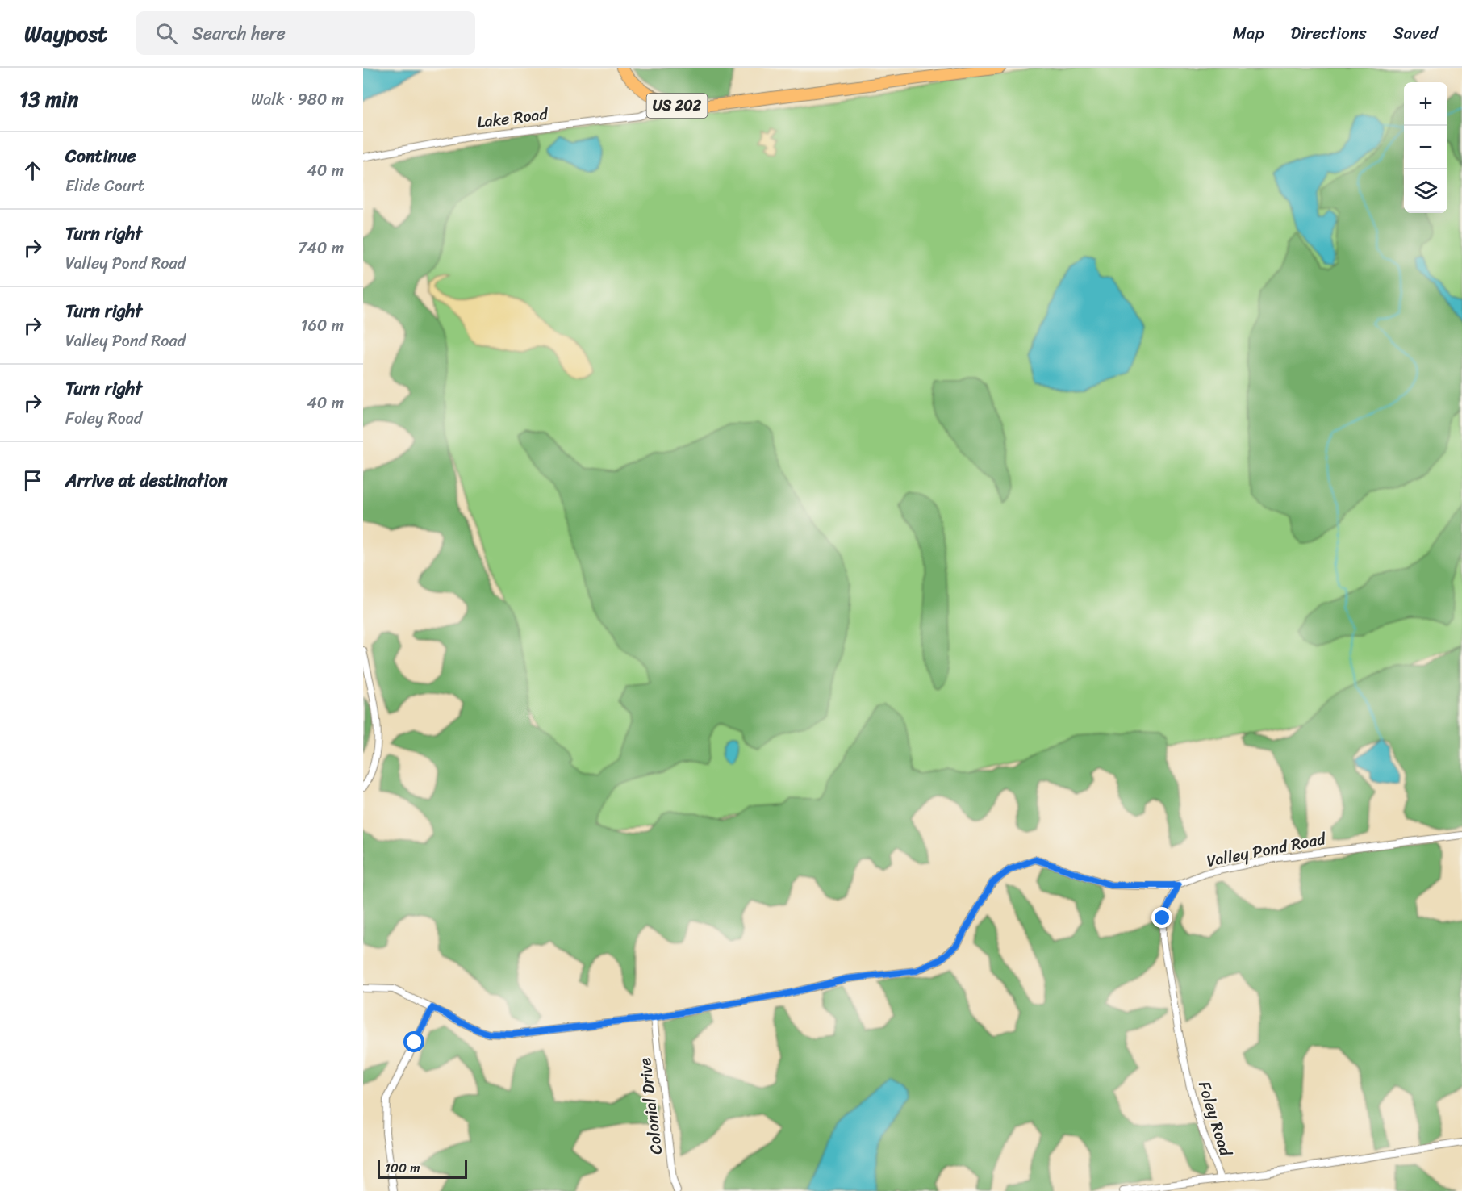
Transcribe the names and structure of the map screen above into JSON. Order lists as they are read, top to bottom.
{
  "streets": {
    "main road": ["US 202"],
    "street": [
      "Lake Road",
      "Valley Pond Road",
      "Colonial Drive",
      "Foley Road"
    ]
  },
  "crossings": [
    ["US 202", "Lake Road"],
    ["Valley Pond Road", "Colonial Drive"],
    ["Valley Pond Road", "Foley Road"]
  ],
  "scale_bar": "100 m",
  "page": {
    "header": "Waypost",
    "search": "Search here",
    "nav": ["Map", "Directions", "Saved"],
    "heading": ["13 min", "Walk · 980 m"],
    "map_buttons": ["+", "−"],
    "list": [
      ["Continue", "Elide Court", "40 m"],
      ["Turn right", "Valley Pond Road", "740 m"],
      ["Turn right", "Valley Pond Road", "160 m"],
      ["Turn right", "Foley Road", "40 m"],
      "Arrive at destination"
    ],
    "scale": "100 m"
  }
}
